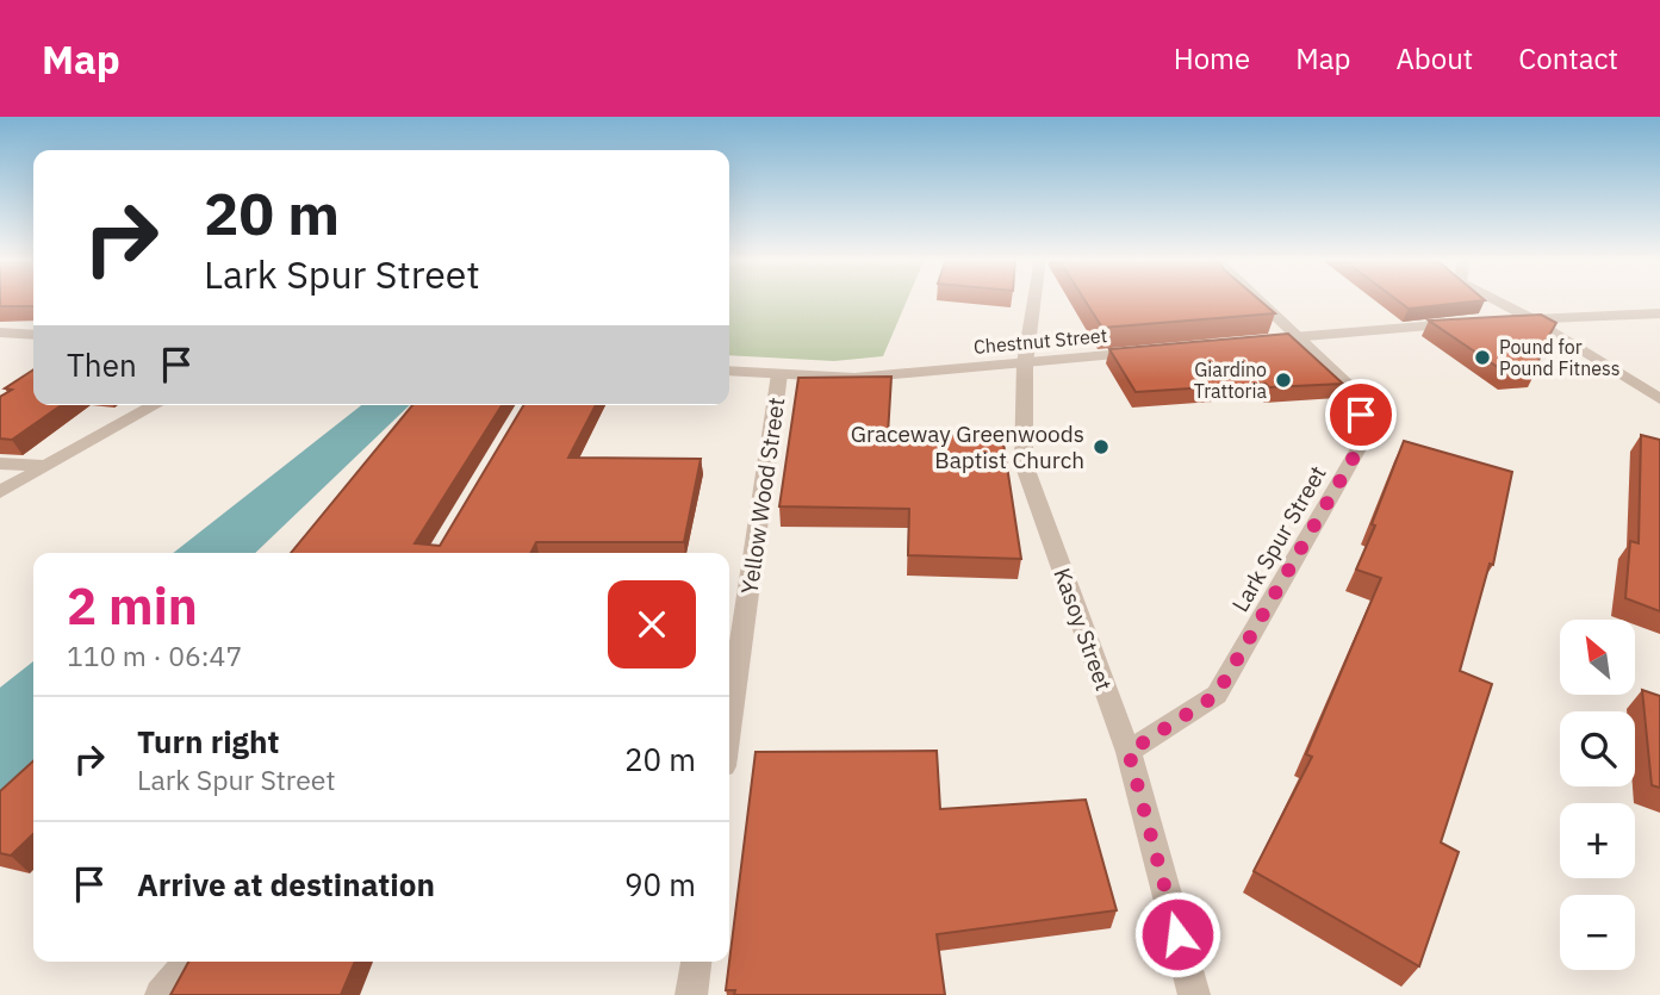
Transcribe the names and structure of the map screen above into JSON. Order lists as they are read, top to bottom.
{
  "streets": {
    "street": [
      "Chestnut Street",
      "Yellow Wood Street",
      "Lark Spur Street",
      "Kasoy Street"
    ]
  },
  "crossings": [
    ["Chestnut Street", "Yellow Wood Street"],
    ["Chestnut Street", "Kasoy Street"],
    ["Lark Spur Street", "Kasoy Street"]
  ],
  "places": ["Pound for Pound Fitness", "Giardino Trattoria", "Graceway Greenwoods Baptist Church"],
  "north": "top left",
  "page": {
    "header": "Map",
    "nav": [
      "Home",
      "Map",
      "About",
      "Contact"
    ],
    "turn": ["20 m", "Lark Spur Street"],
    "then": "Then",
    "heading": ["2 min", "110 m · 06:47"],
    "map_buttons": ["+", "−"],
    "list": [
      {
        "name": "Turn right",
        "note": "Lark Spur Street",
        "value": "20 m"
      },
      {
        "name": "Arrive at destination",
        "value": "90 m"
      }
    ]
  }
}
